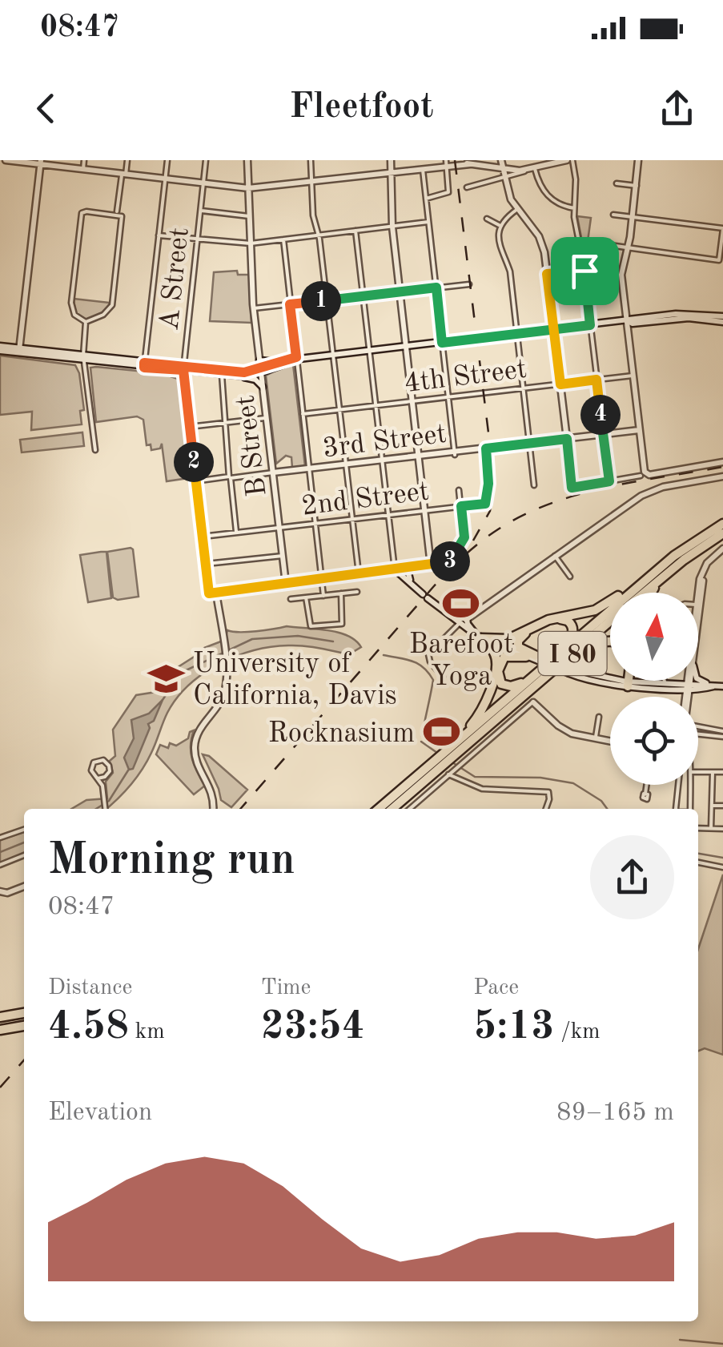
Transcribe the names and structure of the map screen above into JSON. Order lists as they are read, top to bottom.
{
  "streets": {
    "highway": ["I 80"],
    "street": [
      "A Street",
      "4th Street",
      "3rd Street",
      "B Street",
      "2nd Street"
    ]
  },
  "crossings": [
    ["A Street", "3rd Street"],
    ["A Street", "2nd Street"],
    ["3rd Street", "B Street"],
    ["3rd Street", "2nd Street"],
    ["B Street", "2nd Street"]
  ],
  "places": {
    "sports": ["Barefoot Yoga", "Rocknasium"],
    "school or university": ["University of California, Davis"]
  },
  "north": "top",
  "page": {
    "status": "08:47",
    "header": "Fleetfoot",
    "pins": [
      "1",
      "4",
      "2",
      "3"
    ],
    "heading": ["Morning run", "08:47"],
    "stats": [
      ["Distance", "4.58 km"],
      ["Time", "23:54"],
      ["Pace", "5:13 /km"]
    ],
    "chart": ["Elevation", "89–165 m"]
  }
}
